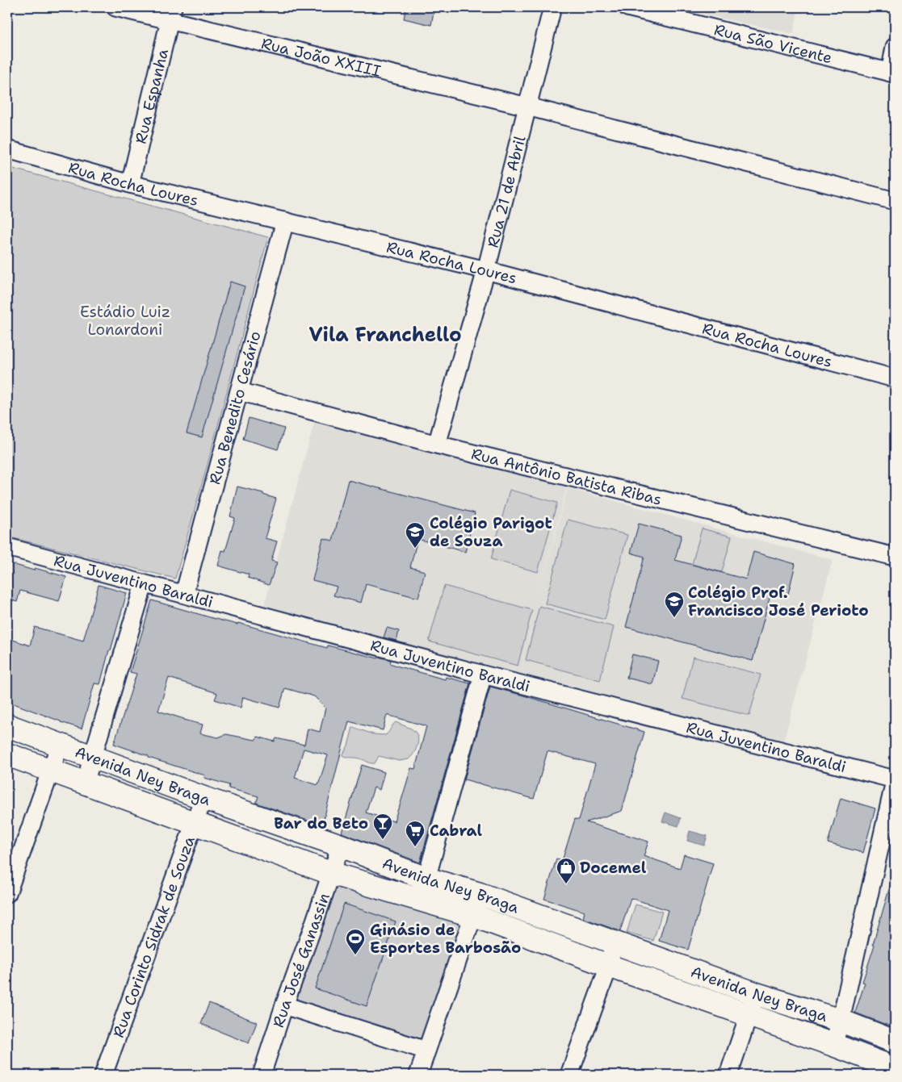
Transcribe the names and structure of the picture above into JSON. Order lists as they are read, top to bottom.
{
  "streets": {
    "street": [
      "Rua São Vicente",
      "Rua João XXIII",
      "Rua Espanha",
      "Rua Rocha Loures",
      "Rua 21 de Abril",
      "Rua Benedito Cesário",
      "Rua Antônio Batista Ribas",
      "Rua Juventino Baraldi",
      "Avenida Ney Braga",
      "Rua Corinto Sidrak de Souza",
      "Rua José Ganassin"
    ]
  },
  "crossings": [
    ["Rua João XXIII", "Rua Espanha"],
    ["Rua João XXIII", "Rua 21 de Abril"],
    ["Rua Espanha", "Rua Rocha Loures"],
    ["Rua Rocha Loures", "Rua 21 de Abril"],
    ["Rua Rocha Loures", "Rua Benedito Cesário"],
    ["Rua 21 de Abril", "Rua Antônio Batista Ribas"],
    ["Rua Benedito Cesário", "Rua Antônio Batista Ribas"],
    ["Rua Benedito Cesário", "Rua Juventino Baraldi"],
    ["Avenida Ney Braga", "Rua Corinto Sidrak de Souza"],
    ["Avenida Ney Braga", "Rua José Ganassin"]
  ],
  "districts": ["Vila Franchello"],
  "parks": ["Estádio Luiz Lonardoni"],
  "places": {
    "school or university": ["Colégio Parigot de Souza", "Colégio Prof. Francisco José Perioto"],
    "bar": ["Bar do Beto"],
    "supermarket": ["Cabral"],
    "shop": ["Docemel"],
    "sports": ["Ginásio de Esportes Barbosão"]
  }
}
